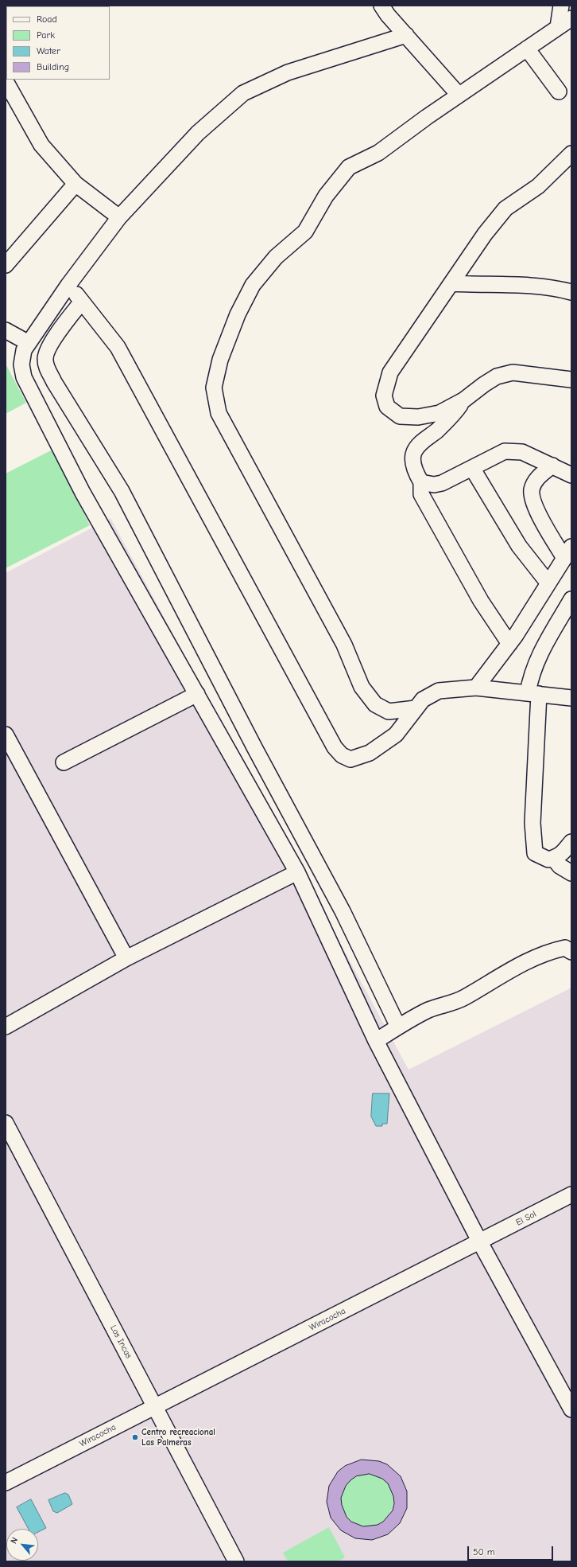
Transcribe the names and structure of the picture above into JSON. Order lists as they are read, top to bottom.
{
  "streets": {
    "street": ["El Sol", "Wiracocha", "Los Incas"]
  },
  "crossings": [
    ["El Sol", "Wiracocha"],
    ["Wiracocha", "Los Incas"]
  ],
  "places": ["Centro recreacional Las Palmeras"],
  "legend": [
    "Road",
    "Park",
    "Water",
    "Building"
  ],
  "scale_bar": "50 m",
  "north": "top left"
}
